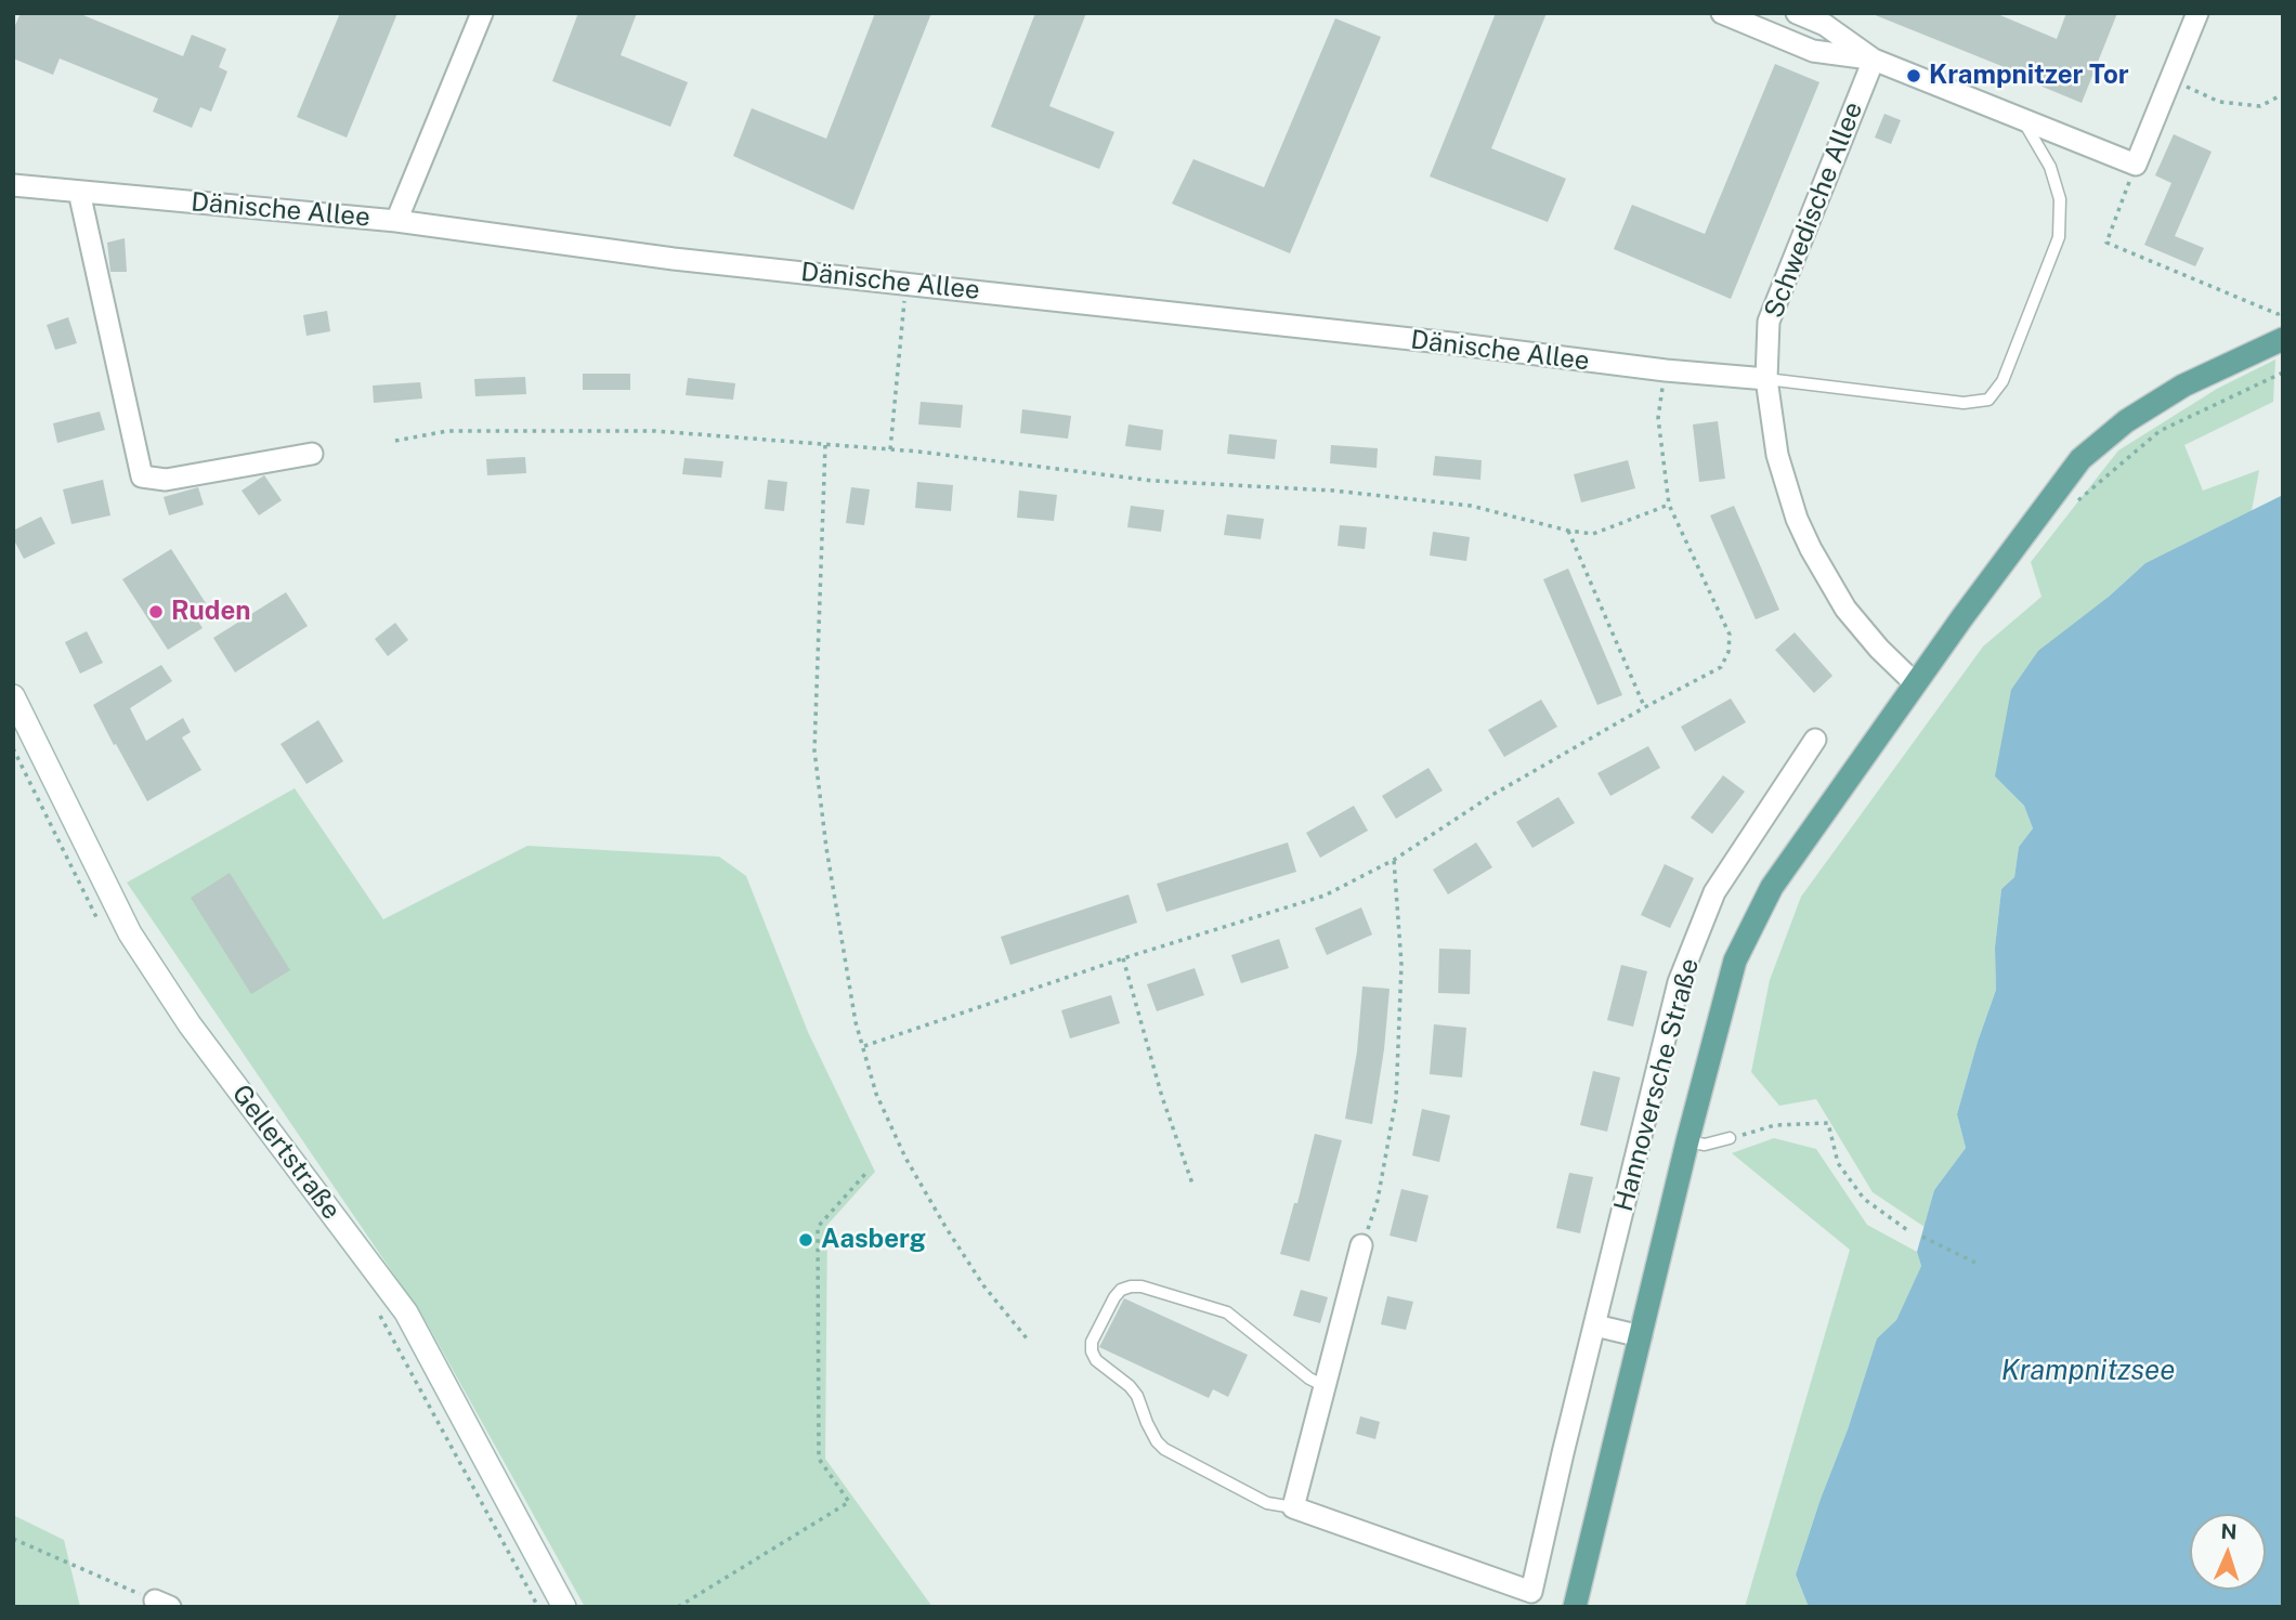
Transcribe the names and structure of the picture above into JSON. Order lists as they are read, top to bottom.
{
  "streets": {
    "street": [
      "Dänische Allee",
      "Schwedische Allee",
      "Hannoversche Straße",
      "Gellertstraße"
    ]
  },
  "crossings": [
    ["Dänische Allee", "Schwedische Allee"]
  ],
  "water": ["Krampnitzsee"],
  "places": ["Krampnitzer Tor", "Ruden", "Aasberg"],
  "north": "top"
}
